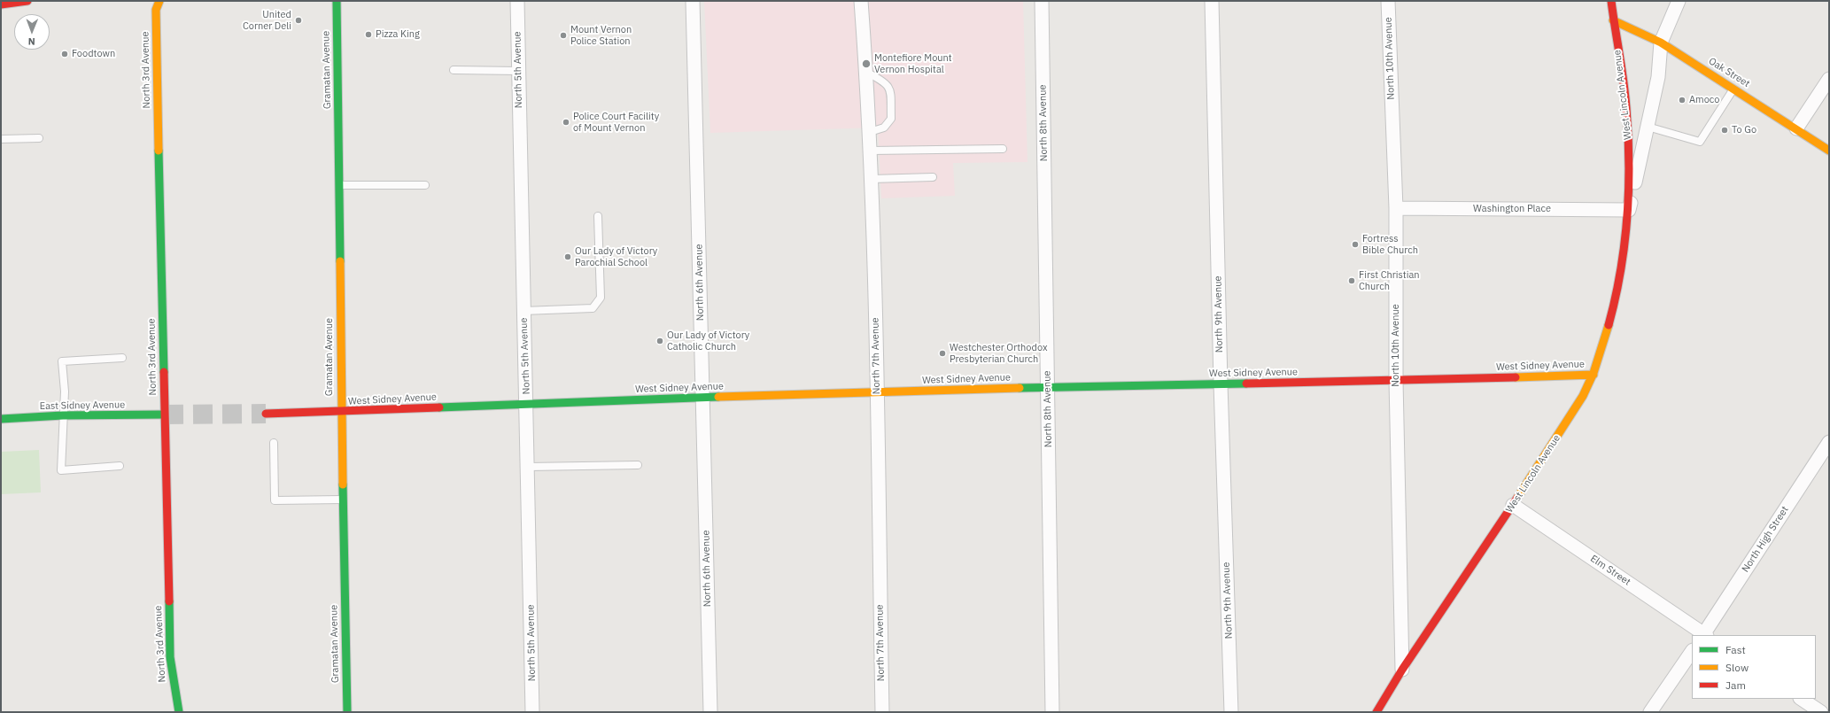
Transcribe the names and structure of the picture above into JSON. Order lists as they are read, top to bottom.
{
  "streets": {
    "street": [
      "North 10th Avenue",
      "North 3rd Avenue",
      "Gramatan Avenue",
      "North 5th Avenue",
      "Oak Street",
      "West Lincoln Avenue",
      "North 8th Avenue",
      "Washington Place",
      "North 6th Avenue",
      "North 9th Avenue",
      "North 7th Avenue",
      "West Sidney Avenue",
      "East Sidney Avenue",
      "North High Street",
      "Elm Street"
    ]
  },
  "crossings": [
    ["North 10th Avenue", "West Lincoln Avenue"],
    ["North 10th Avenue", "Washington Place"],
    ["North 10th Avenue", "West Sidney Avenue"],
    ["North 3rd Avenue", "East Sidney Avenue"],
    ["Gramatan Avenue", "West Sidney Avenue"],
    ["North 5th Avenue", "West Sidney Avenue"],
    ["Oak Street", "West Lincoln Avenue"],
    ["West Lincoln Avenue", "Washington Place"],
    ["West Lincoln Avenue", "West Sidney Avenue"],
    ["West Lincoln Avenue", "Elm Street"],
    ["North 8th Avenue", "West Sidney Avenue"],
    ["North 6th Avenue", "West Sidney Avenue"],
    ["North 9th Avenue", "West Sidney Avenue"],
    ["North 7th Avenue", "West Sidney Avenue"],
    ["North High Street", "Elm Street"]
  ],
  "places": [
    "United Corner Deli",
    "Pizza King",
    "Mount Vernon Police Station",
    "Foodtown",
    "Montefiore Mount Vernon Hospital",
    "Amoco",
    "Police Court Facility of Mount Vernon",
    "To Go",
    "Fortress Bible Church",
    "Our Lady of Victory Parochial School",
    "First Christian Church",
    "Our Lady of Victory Catholic Church",
    "Westchester Orthodox Presbyterian Church"
  ],
  "legend": ["Fast", "Slow", "Jam"],
  "north": "bottom"
}
